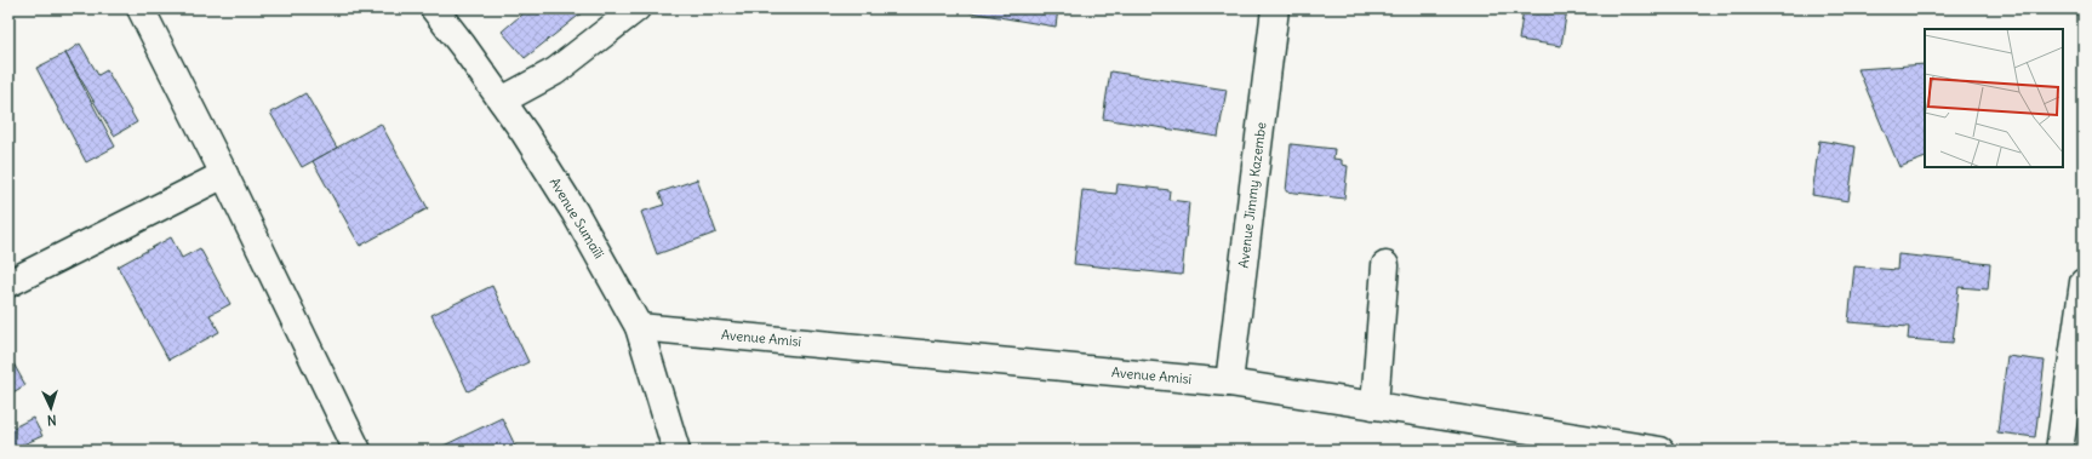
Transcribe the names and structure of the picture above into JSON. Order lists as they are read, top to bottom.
{
  "streets": {
    "street": ["Avenue Jimmy Kazembe", "Avenue Sumaïli", "Avenue Amisi"]
  },
  "crossings": [
    ["Avenue Jimmy Kazembe", "Avenue Amisi"],
    ["Avenue Sumaïli", "Avenue Amisi"]
  ],
  "north": "bottom"
}
